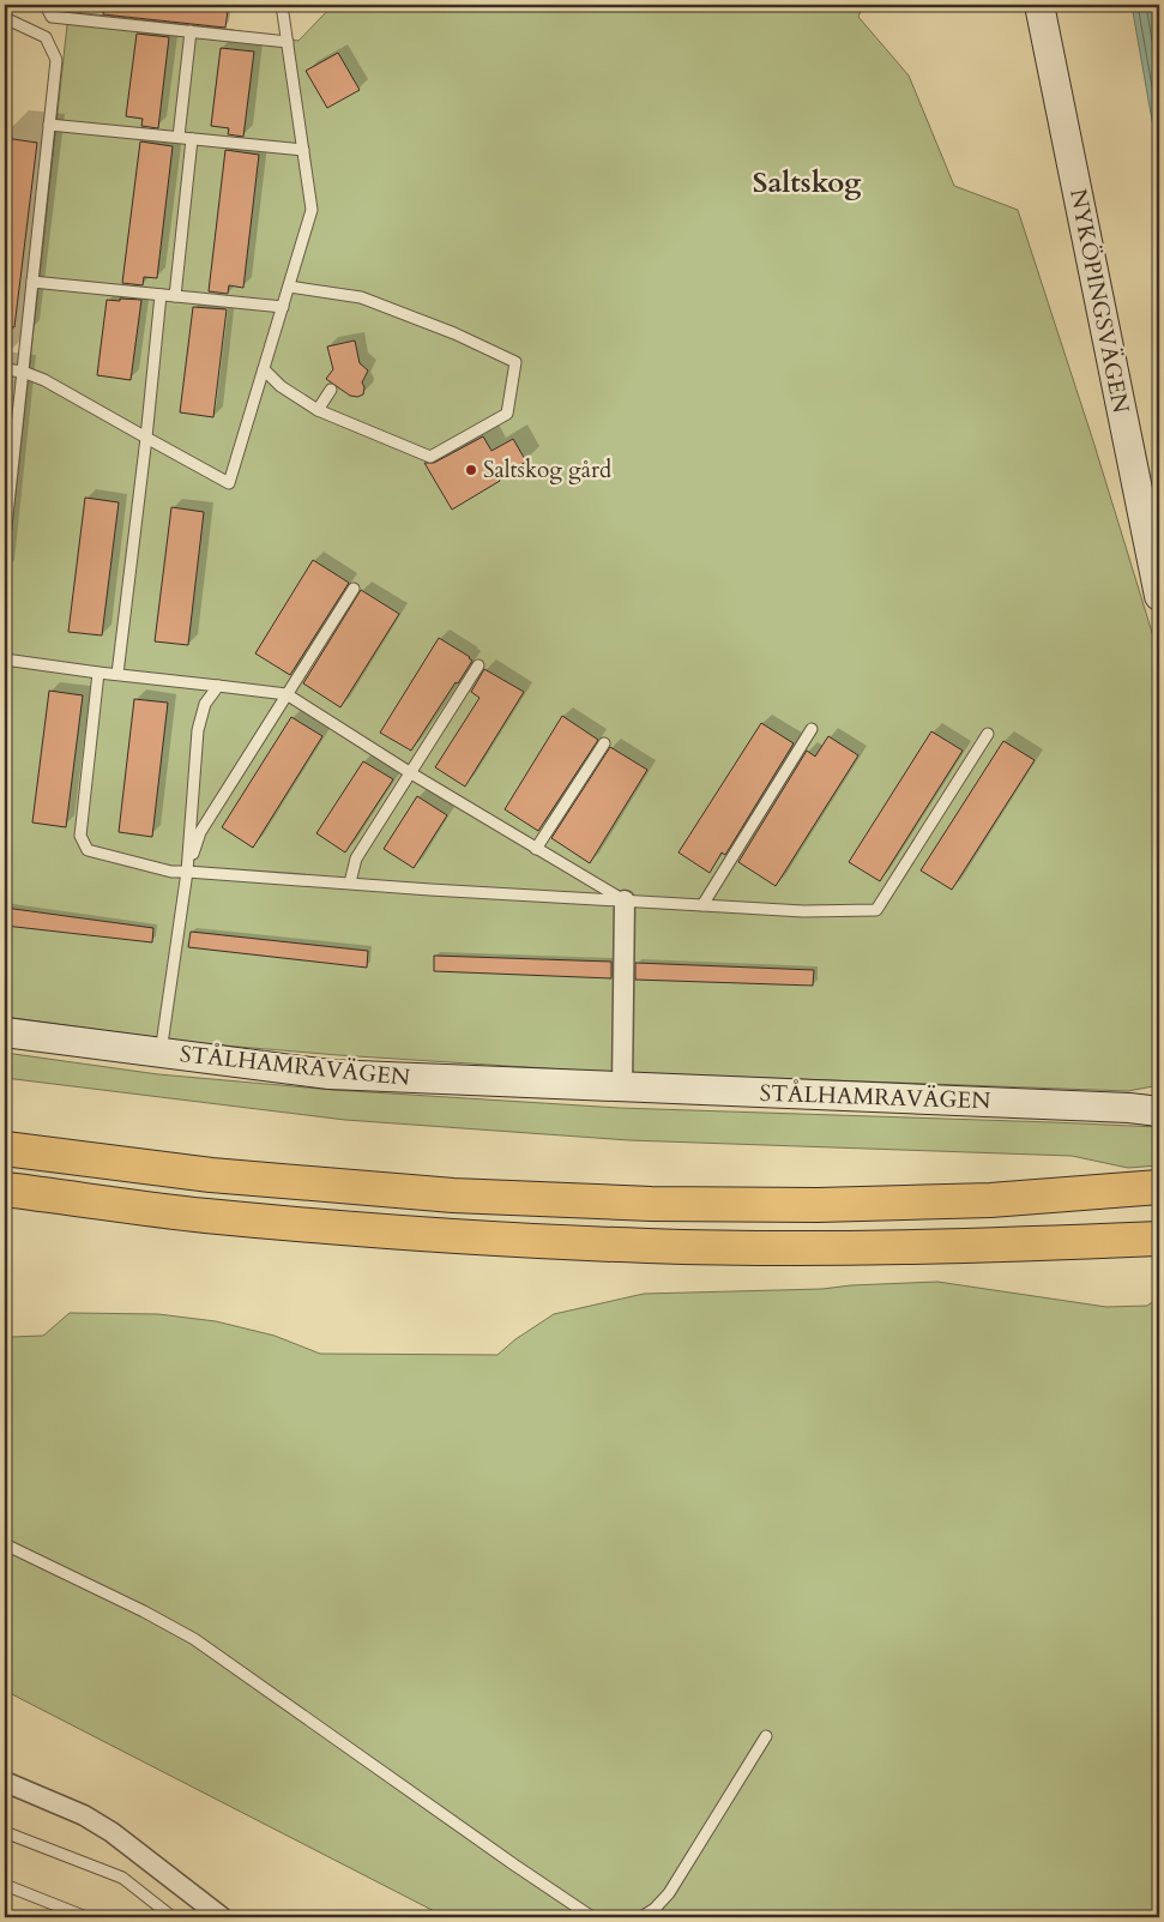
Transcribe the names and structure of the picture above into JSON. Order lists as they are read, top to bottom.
{
  "streets": {
    "main road": ["NYKÖPINGSVÄGEN", "STÅLHAMRAVÄGEN"]
  },
  "districts": ["Saltskog"],
  "places": ["Saltskog gård"]
}
